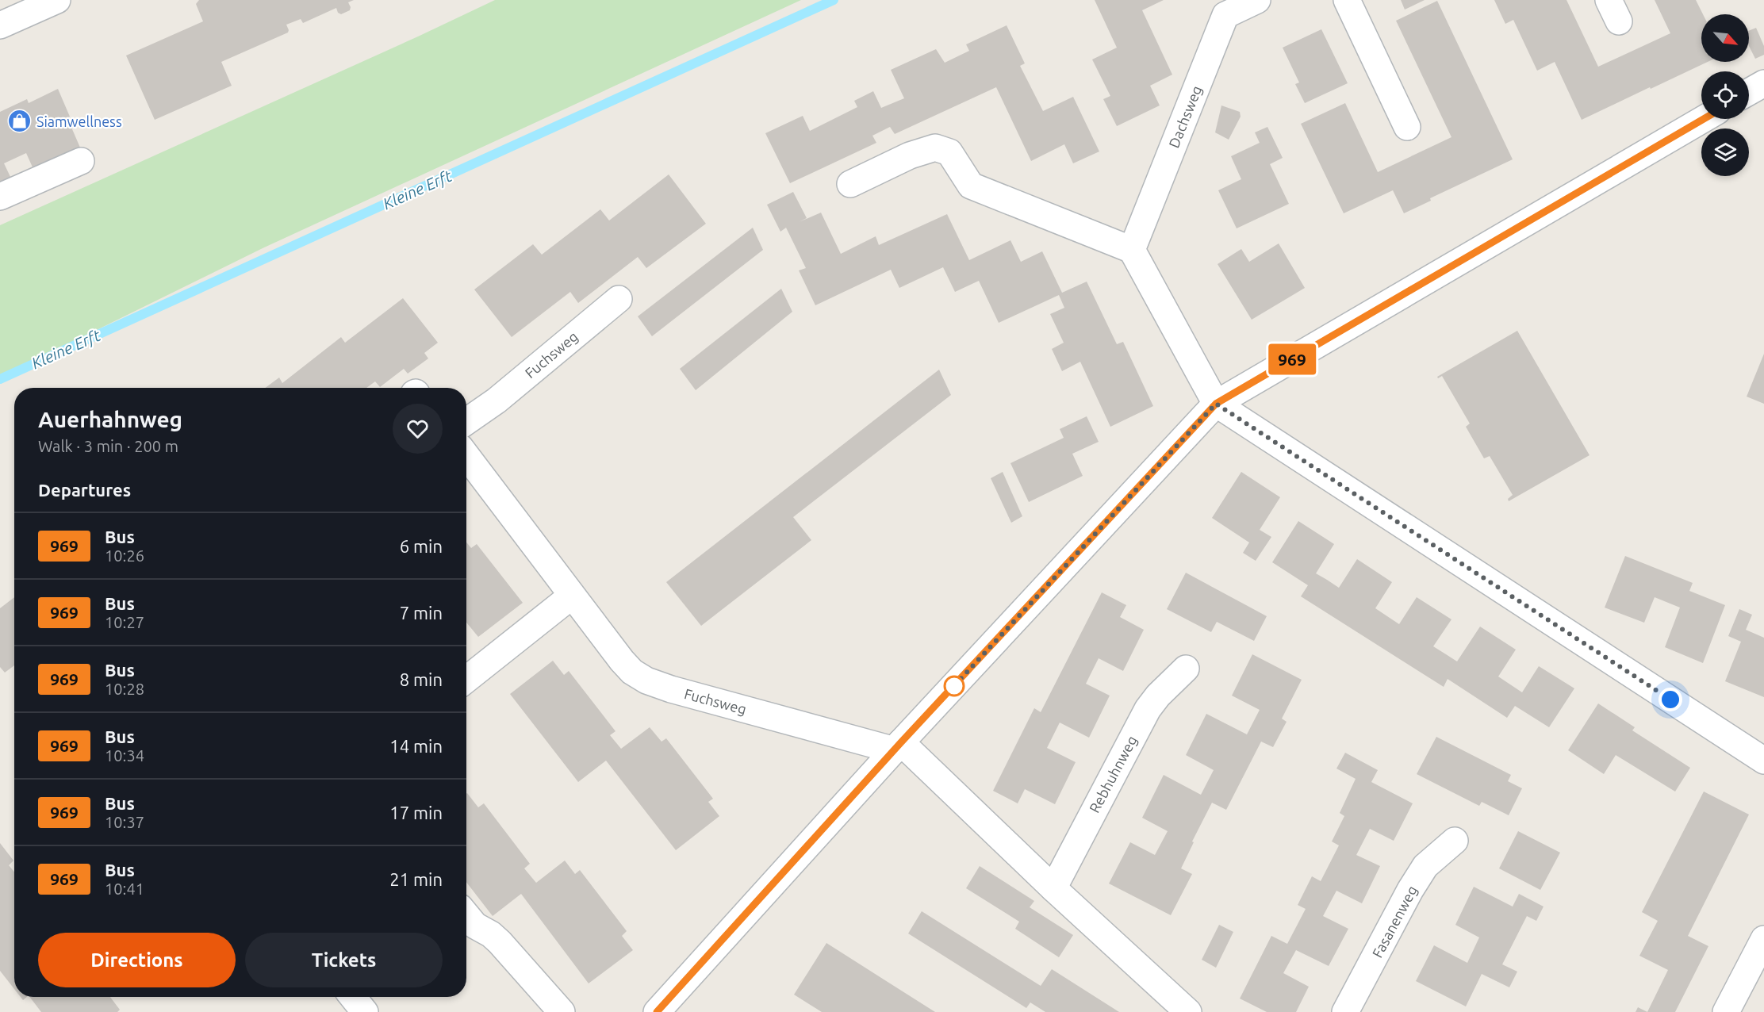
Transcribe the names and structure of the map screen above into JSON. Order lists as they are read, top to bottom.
{
  "streets": {
    "street": [
      "Dachsweg",
      "Fuchsweg",
      "Rebhuhnweg",
      "Fasanenweg"
    ]
  },
  "water": ["Kleine Erft"],
  "places": {
    "shop": ["Siamwellness"]
  },
  "lines": ["bus line 969"],
  "north": "bottom right",
  "page": {
    "on_map": "969",
    "heading": [
      ["Auerhahnweg", "Walk · 3 min · 200 m"],
      "Departures"
    ],
    "list": [
      {
        "mark": "969",
        "name": "Bus",
        "note": "10:26",
        "value": "6 min"
      },
      {
        "mark": "969",
        "name": "Bus",
        "note": "10:27",
        "value": "7 min"
      },
      {
        "mark": "969",
        "name": "Bus",
        "note": "10:28",
        "value": "8 min"
      },
      {
        "mark": "969",
        "name": "Bus",
        "note": "10:34",
        "value": "14 min"
      },
      {
        "mark": "969",
        "name": "Bus",
        "note": "10:37",
        "value": "17 min"
      },
      {
        "mark": "969",
        "name": "Bus",
        "note": "10:41",
        "value": "21 min"
      }
    ],
    "buttons": ["Directions", "Tickets"]
  }
}
